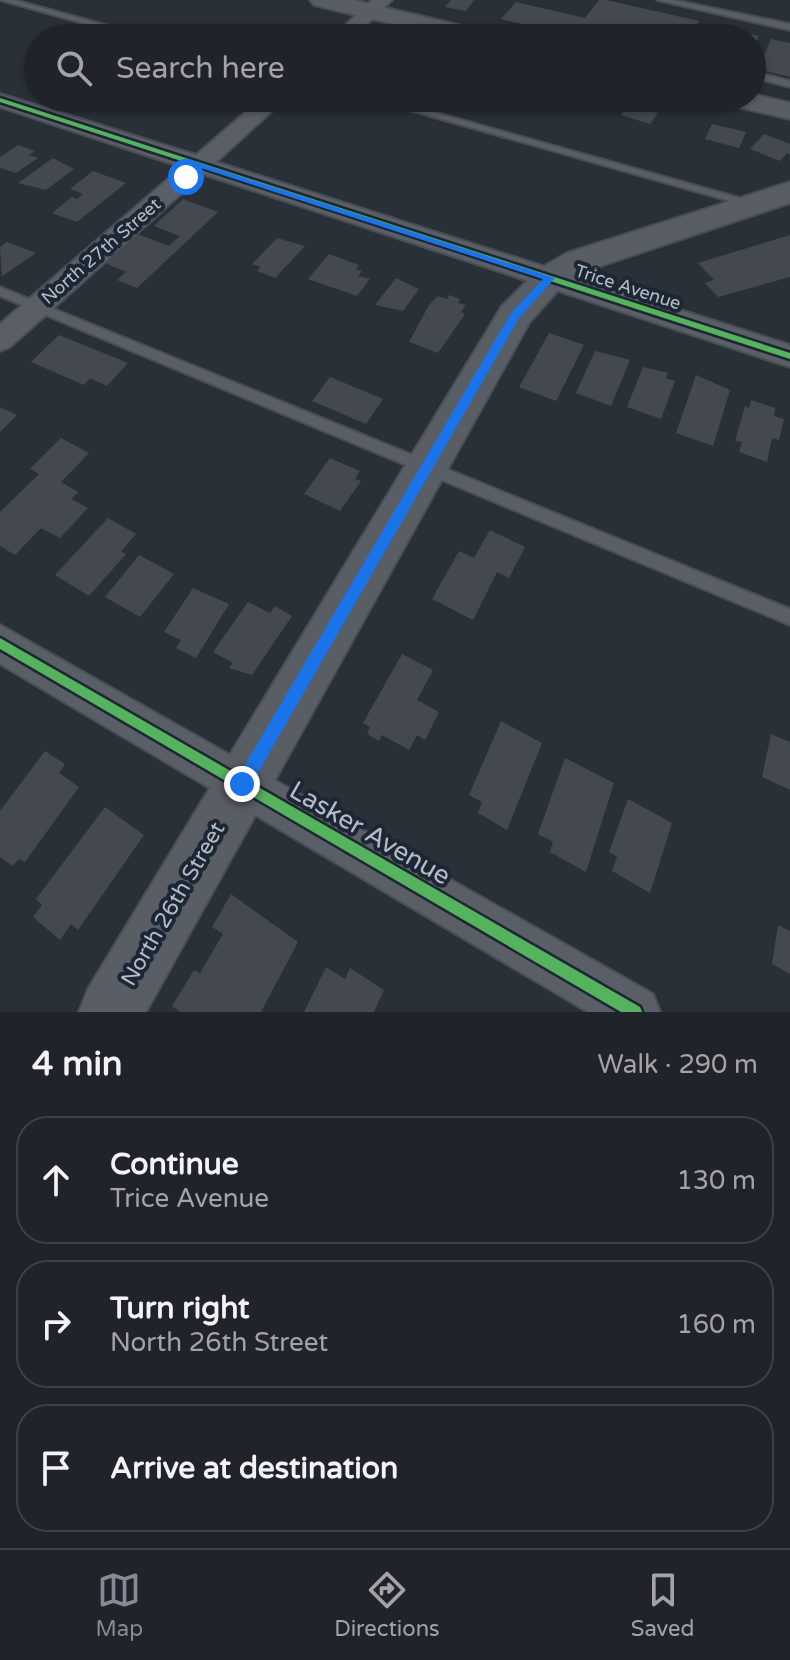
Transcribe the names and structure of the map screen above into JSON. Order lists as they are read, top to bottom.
{
  "streets": {
    "main road": ["North 26th Street"],
    "street": ["North 27th Street", "Trice Avenue", "Lasker Avenue"]
  },
  "crossings": [
    ["North 27th Street", "Trice Avenue"],
    ["Trice Avenue", "North 26th Street"],
    ["Lasker Avenue", "North 26th Street"]
  ],
  "page": {
    "search": "Search here",
    "heading": ["4 min", "Walk · 290 m"],
    "list": [
      ["Continue", "Trice Avenue", "130 m"],
      ["Turn right", "North 26th Street", "160 m"],
      "Arrive at destination"
    ],
    "nav": ["Map", "Directions", "Saved"]
  }
}
